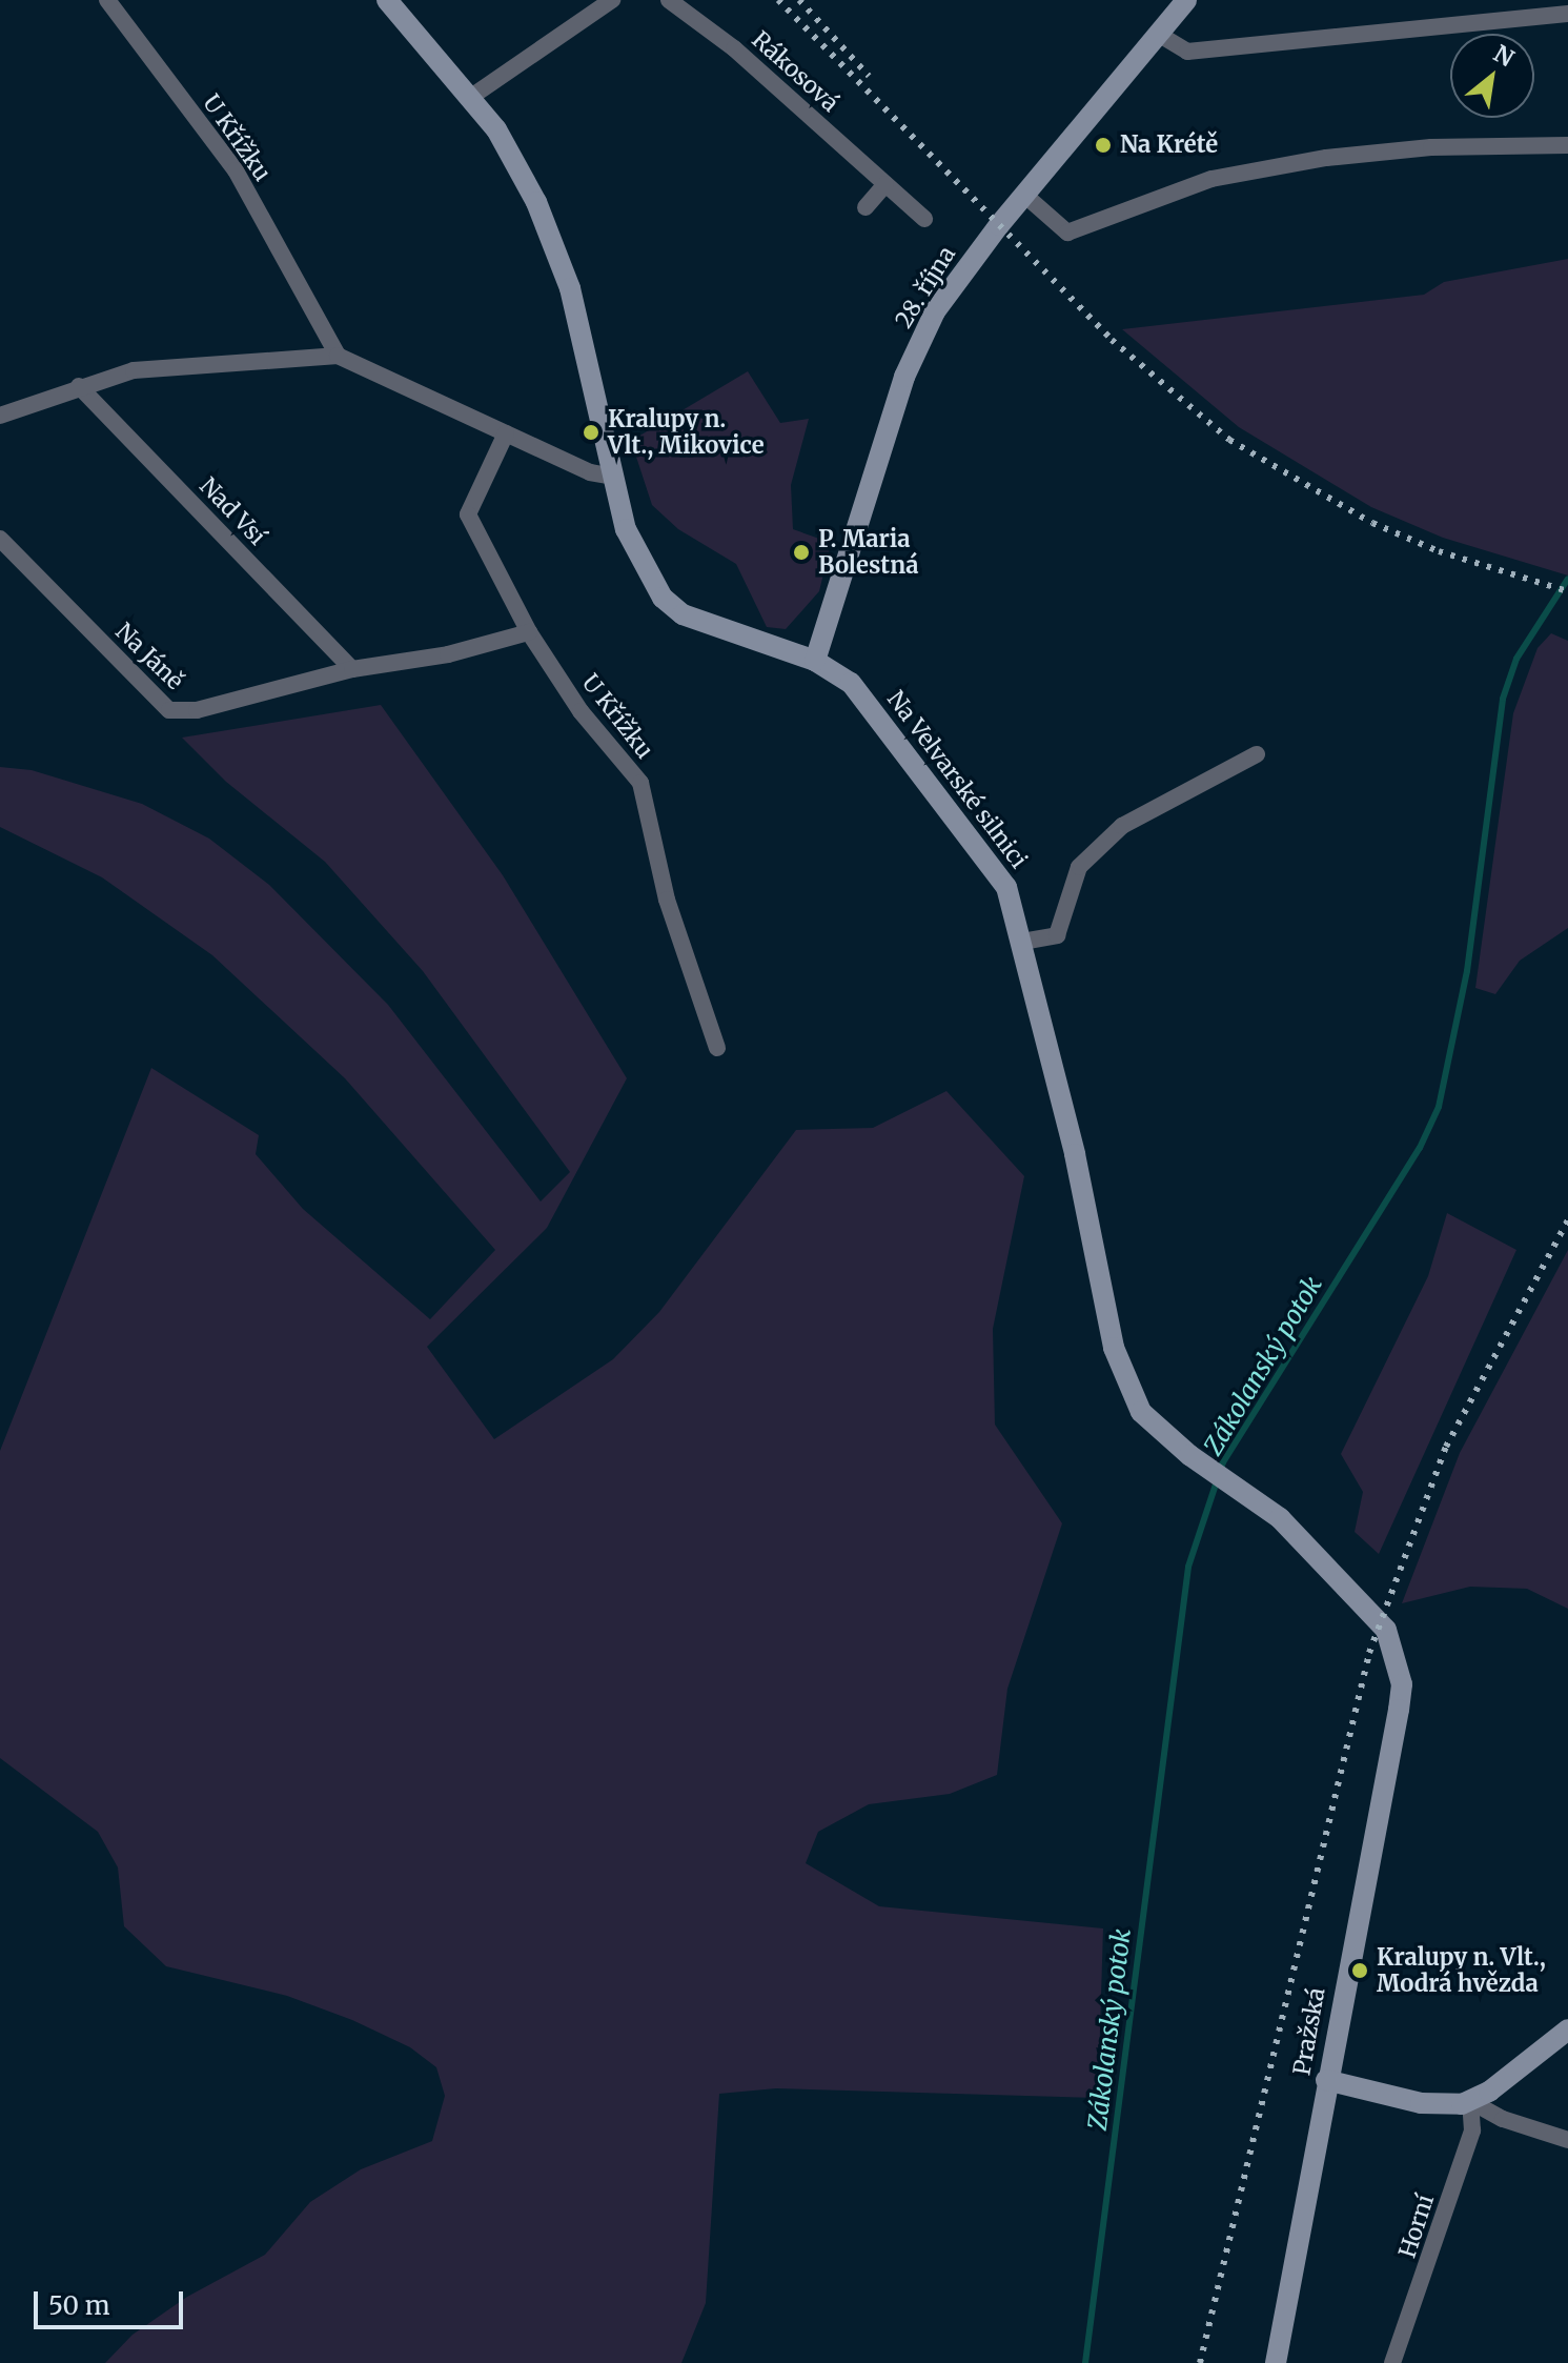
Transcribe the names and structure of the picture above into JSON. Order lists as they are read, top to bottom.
{
  "streets": {
    "main road": ["28. října", "Na Velvarské silnici", "Pražská"],
    "street": [
      "Rákosová",
      "U Křížku",
      "Nad Vsí",
      "Na Jáně",
      "Horní"
    ]
  },
  "crossings": [
    ["28. října", "Na Velvarské silnici"],
    ["Nad Vsí", "Na Jáně"],
    ["Na Velvarské silnici", "Pražská"]
  ],
  "water": ["Zákolanský potok"],
  "places": [
    "Na Krétě",
    "Kralupy n. Vlt., Mikovice",
    "P. Maria Bolestná",
    "Kralupy n. Vlt., Modrá hvězda"
  ],
  "scale_bar": "50 m",
  "north": "top right"
}
